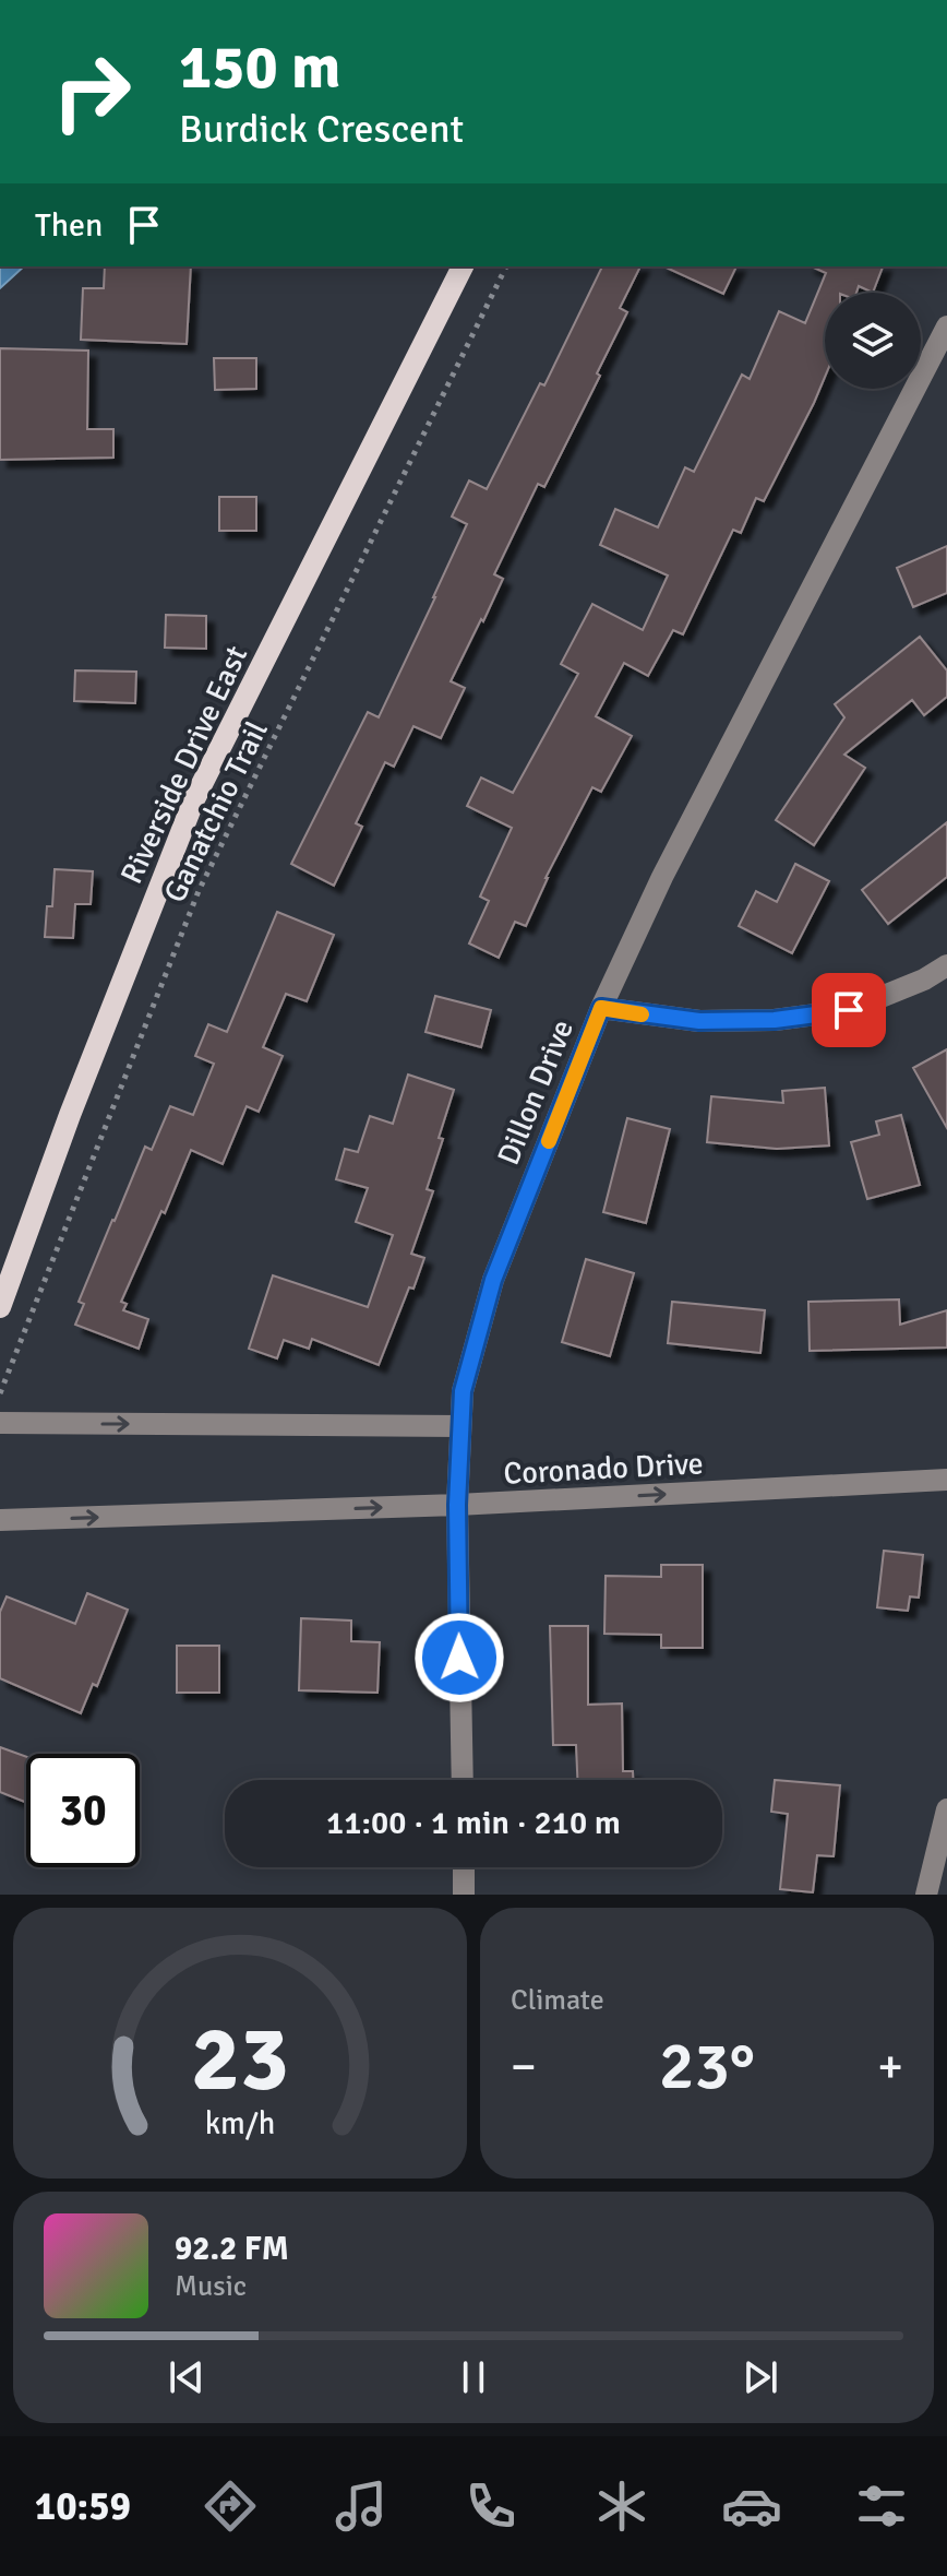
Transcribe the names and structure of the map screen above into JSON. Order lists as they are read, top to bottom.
{
  "streets": {
    "main road": ["Riverside Drive East"],
    "street": ["Dillon Drive", "Coronado Drive"],
    "path": ["Ganatchio Trail"]
  },
  "crossings": [
    ["Dillon Drive", "Coronado Drive"]
  ],
  "page": {
    "turn": ["150 m", "Burdick Crescent"],
    "then": "Then",
    "limit": "30",
    "trip": "11:00 · 1 min · 210 m",
    "tile": "Climate",
    "heat": ["−", "23°", "+"],
    "song": ["92.2 FM", "Music"],
    "tabs": "10:59",
    "gauge": ["23", "km/h"]
  }
}
